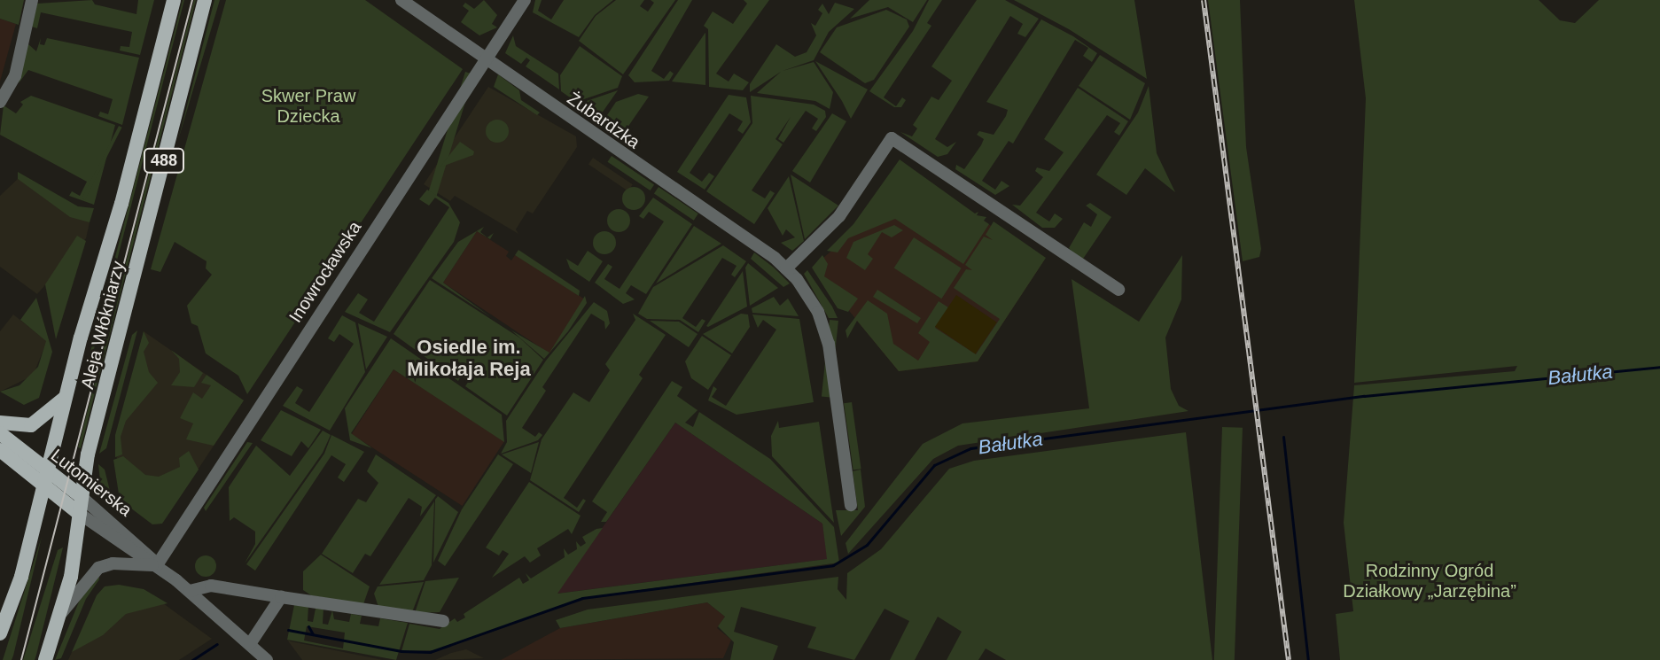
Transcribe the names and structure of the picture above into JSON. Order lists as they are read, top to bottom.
{
  "streets": {
    "main road": ["488", "Aleja Włókniarzy", "Lutomierska"],
    "street": ["Żubardzka", "Inowrocławska"]
  },
  "crossings": [
    ["Żubardzka", "Inowrocławska"],
    ["Inowrocławska", "Lutomierska"],
    ["Aleja Włókniarzy", "Lutomierska"]
  ],
  "districts": ["Osiedle im. Mikołaja Reja"],
  "water": ["Bałutka"],
  "parks": ["Skwer Praw Dziecka", "Rodzinny Ogród Działkowy „Jarzębina”"]
}
